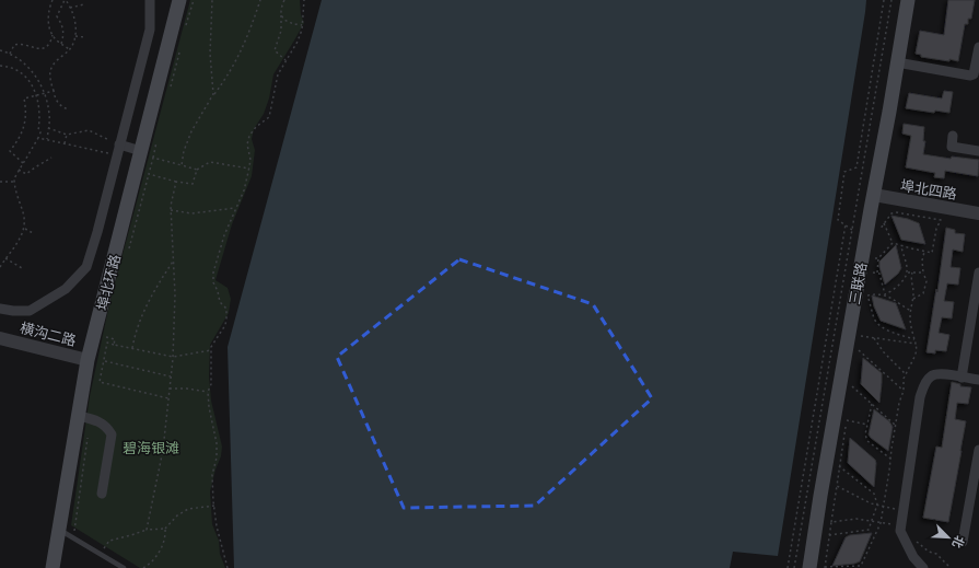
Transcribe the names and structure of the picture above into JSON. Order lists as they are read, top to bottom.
{
  "streets": {
    "main road": ["埠北环路", "三联路"],
    "street": ["埠北四路", "横沟二路"]
  },
  "crossings": [
    ["埠北四路", "三联路"],
    ["埠北环路", "横沟二路"]
  ],
  "parks": ["碧海银滩"],
  "north": "bottom right"
}
